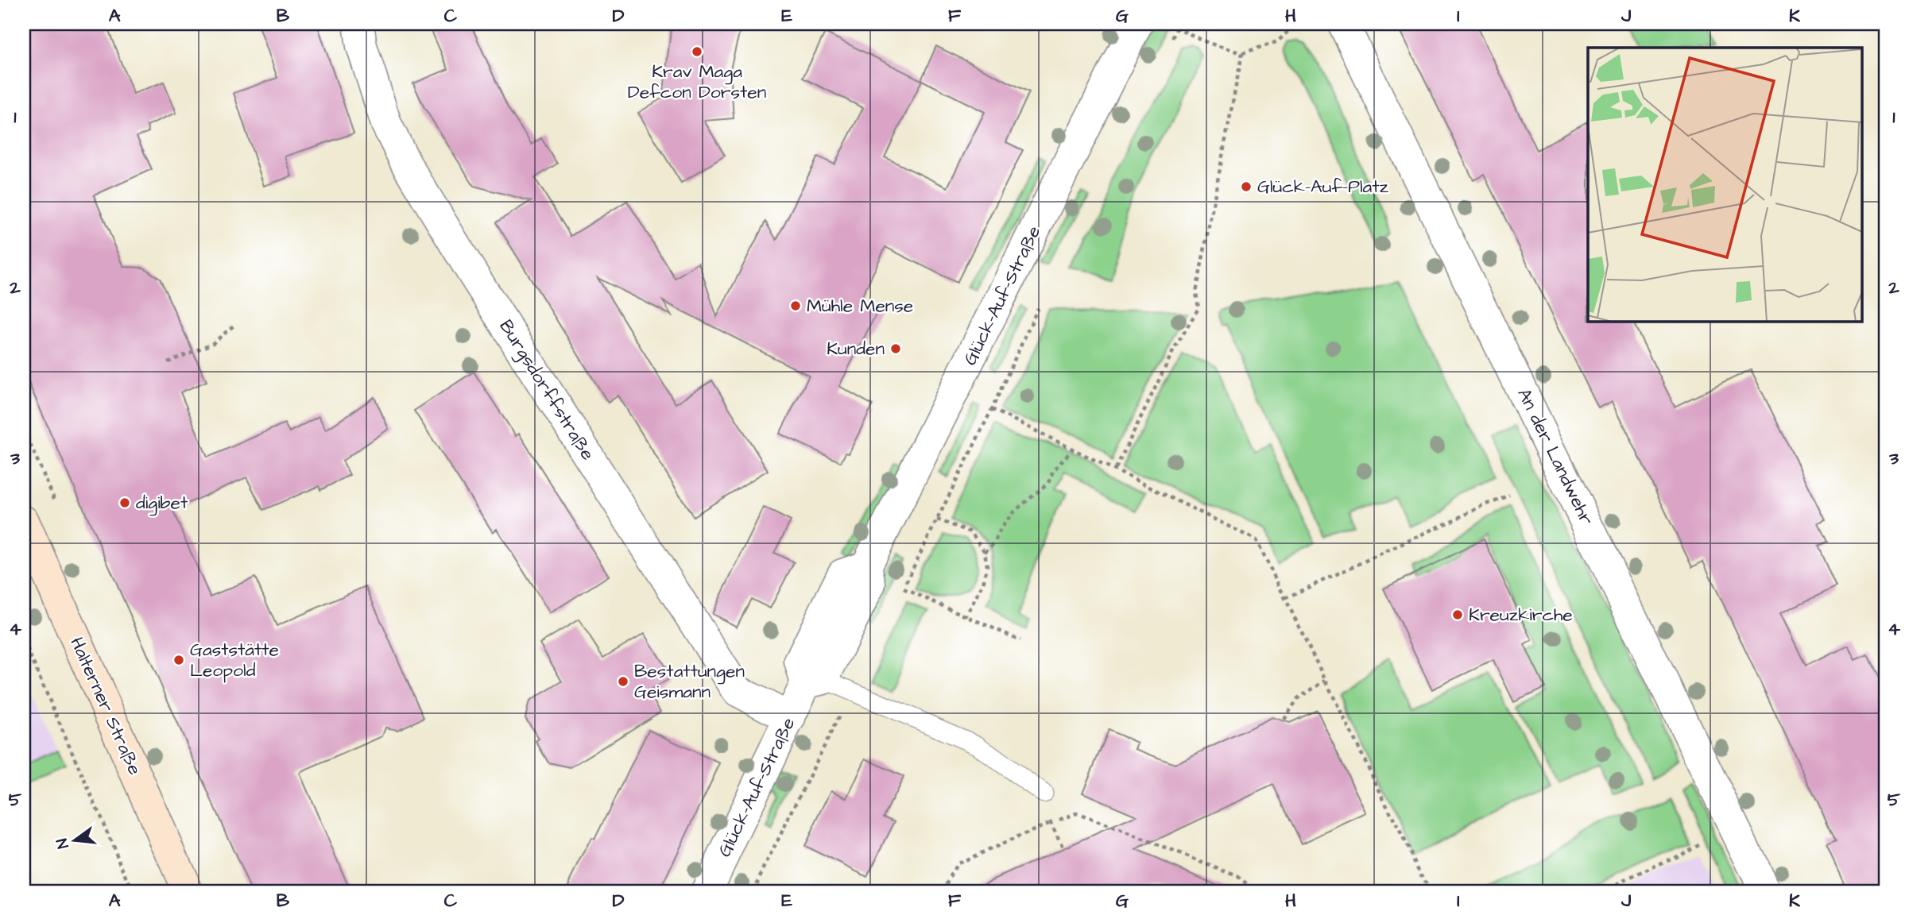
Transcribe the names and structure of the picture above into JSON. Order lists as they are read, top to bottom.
{
  "streets": {
    "main road": ["Halterner Straße"],
    "street": ["Glück-Auf-Straße", "Burgsdorffstraße", "An der Landwehr"]
  },
  "crossings": [
    ["Glück-Auf-Straße", "Burgsdorffstraße"]
  ],
  "places": [
    "Krav Maga Defcon Dorsten",
    "Glück-Auf-Platz",
    "Mühle Mense",
    "Kunden",
    "digibet",
    "Kreuzkirche",
    "Gaststätte Leopold",
    "Bestattungen Geismann"
  ],
  "north": "left",
  "grid": {
    "columns": [
      "A",
      "B",
      "C",
      "D",
      "E",
      "F",
      "G",
      "H",
      "I",
      "J",
      "K"
    ],
    "rows": [
      "1",
      "2",
      "3",
      "4",
      "5"
    ]
  }
}
